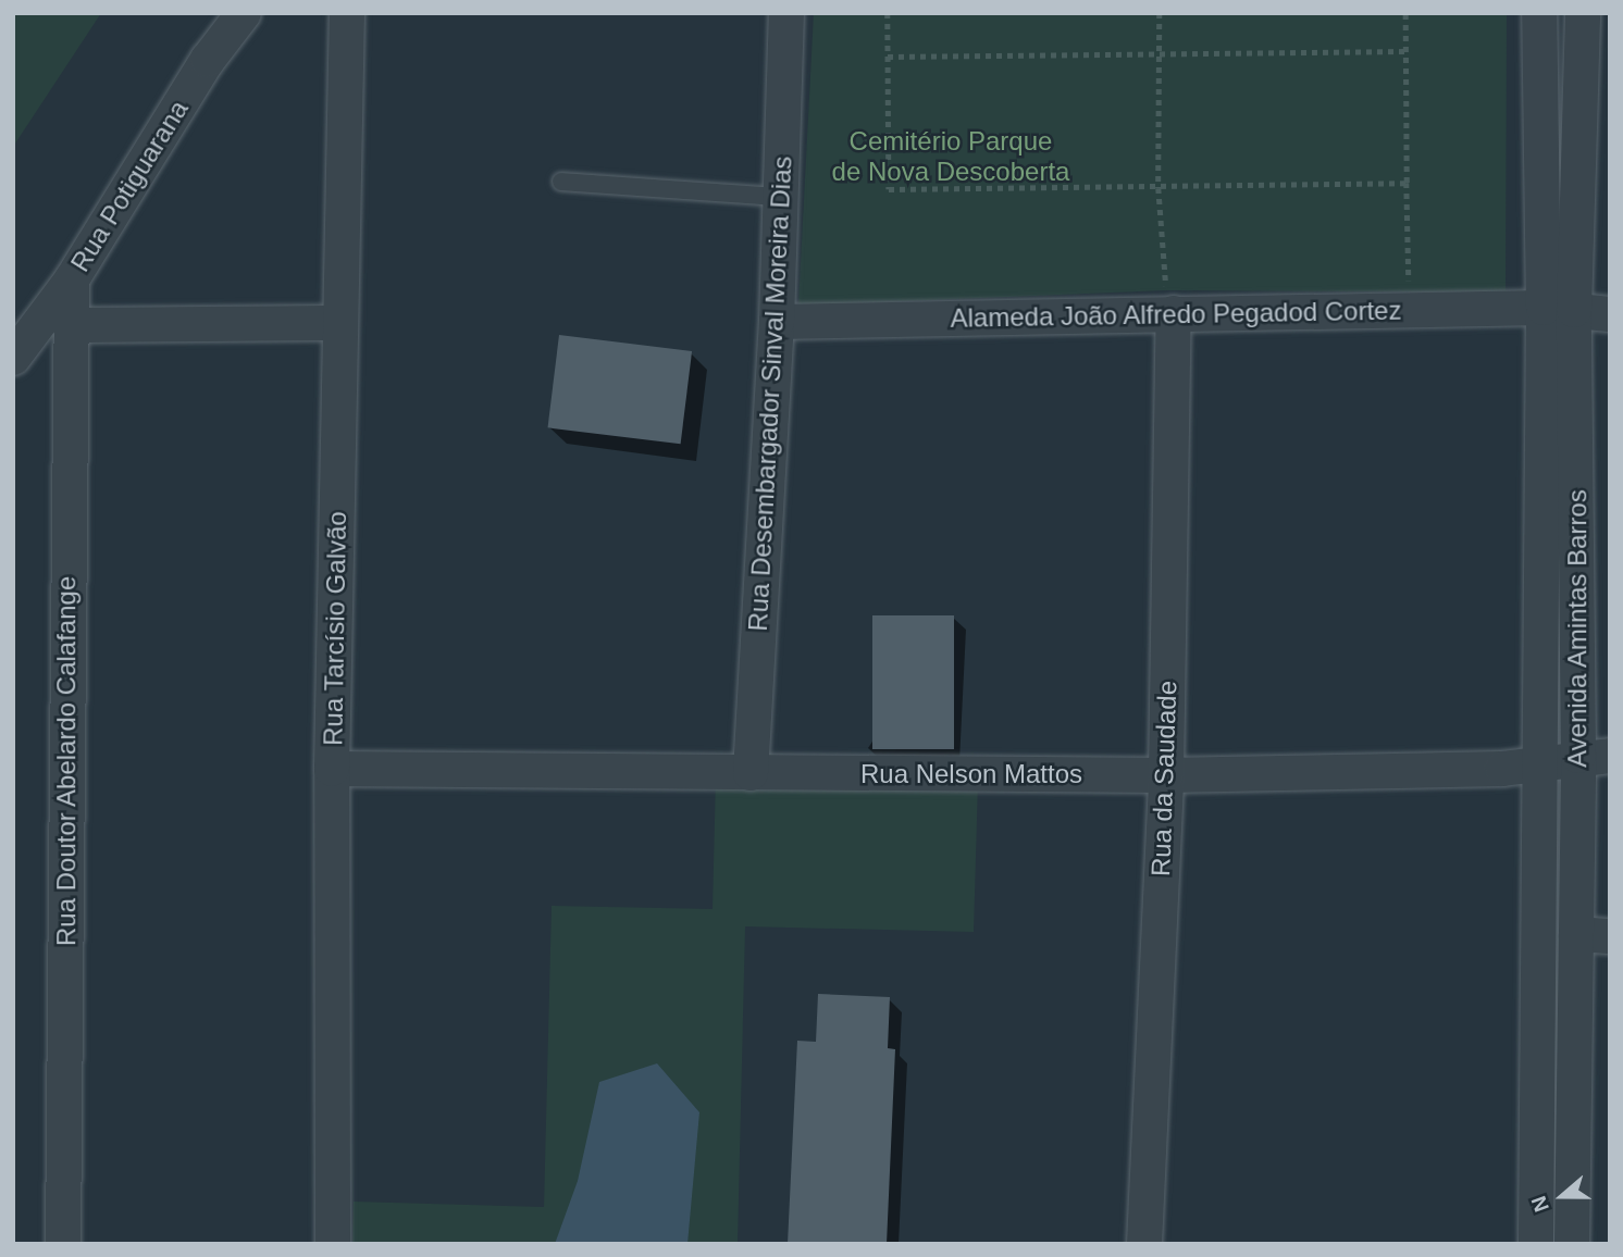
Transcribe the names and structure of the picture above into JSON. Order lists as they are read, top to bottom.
{
  "streets": {
    "street": [
      "Rua Potiguarana",
      "Alameda João Alfredo Pegadod Cortez",
      "Rua Desembargador Sinval Moreira Dias",
      "Rua Tarcísio Galvão",
      "Avenida Amintas Barros",
      "Rua Doutor Abelardo Calafange",
      "Rua Nelson Mattos",
      "Rua da Saudade"
    ]
  },
  "crossings": [
    ["Rua Potiguarana", "Rua Doutor Abelardo Calafange"],
    ["Alameda João Alfredo Pegadod Cortez", "Rua Desembargador Sinval Moreira Dias"],
    ["Alameda João Alfredo Pegadod Cortez", "Avenida Amintas Barros"],
    ["Alameda João Alfredo Pegadod Cortez", "Rua da Saudade"],
    ["Rua Desembargador Sinval Moreira Dias", "Rua Nelson Mattos"],
    ["Rua Tarcísio Galvão", "Rua Nelson Mattos"],
    ["Avenida Amintas Barros", "Rua Nelson Mattos"],
    ["Rua Nelson Mattos", "Rua da Saudade"]
  ],
  "parks": ["Cemitério Parque de Nova Descoberta"],
  "north": "left"
}
